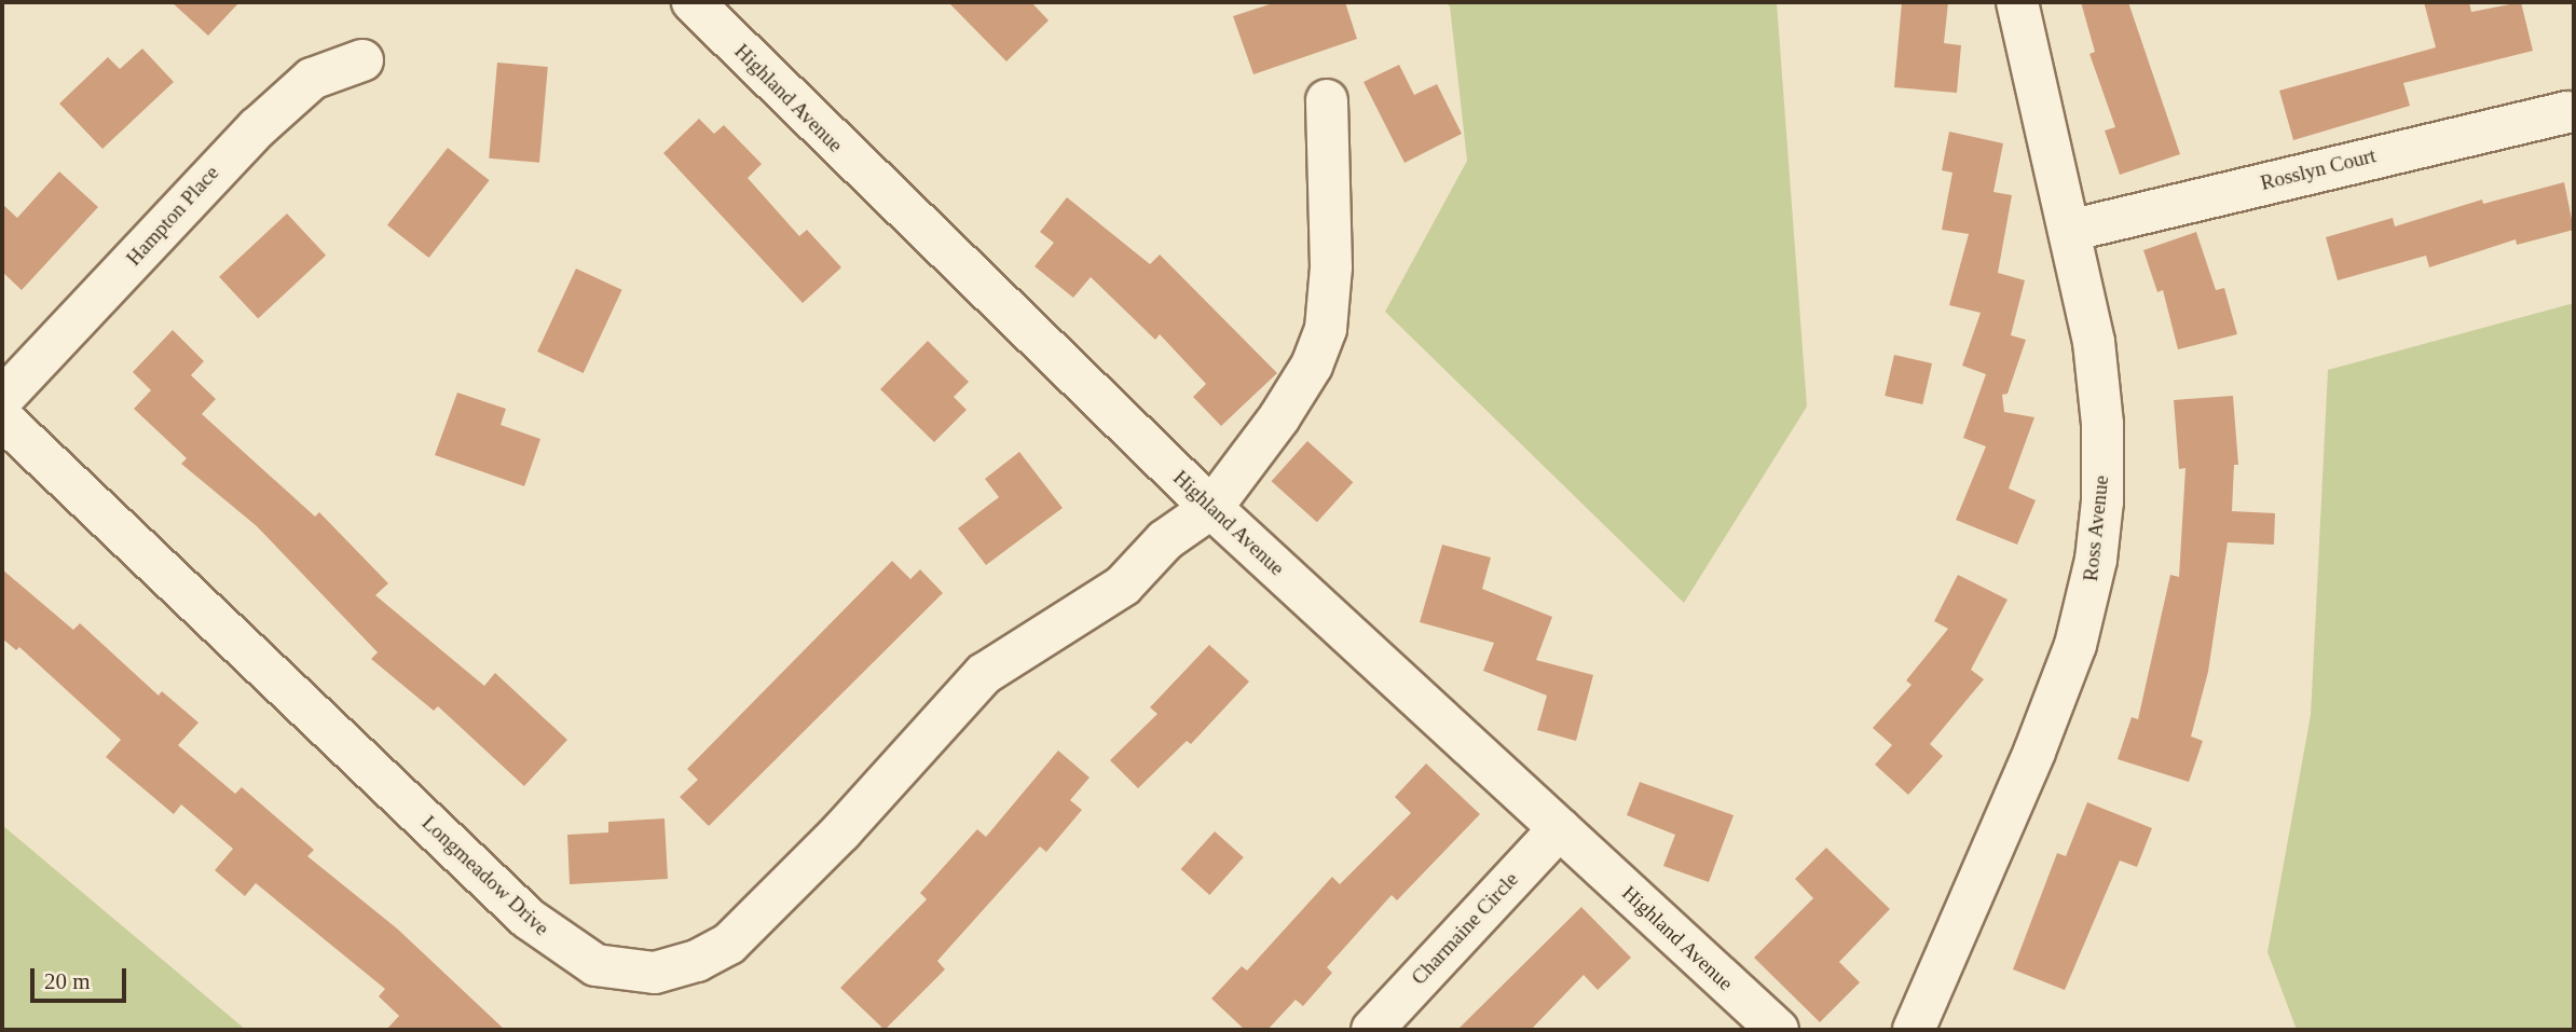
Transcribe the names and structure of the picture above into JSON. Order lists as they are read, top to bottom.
{
  "streets": {
    "street": [
      "Highland Avenue",
      "Rosslyn Court",
      "Hampton Place",
      "Ross Avenue",
      "Longmeadow Drive",
      "Charmaine Circle"
    ]
  },
  "crossings": [
    ["Highland Avenue", "Longmeadow Drive"],
    ["Highland Avenue", "Charmaine Circle"],
    ["Rosslyn Court", "Ross Avenue"]
  ],
  "scale_bar": "20 m"
}
